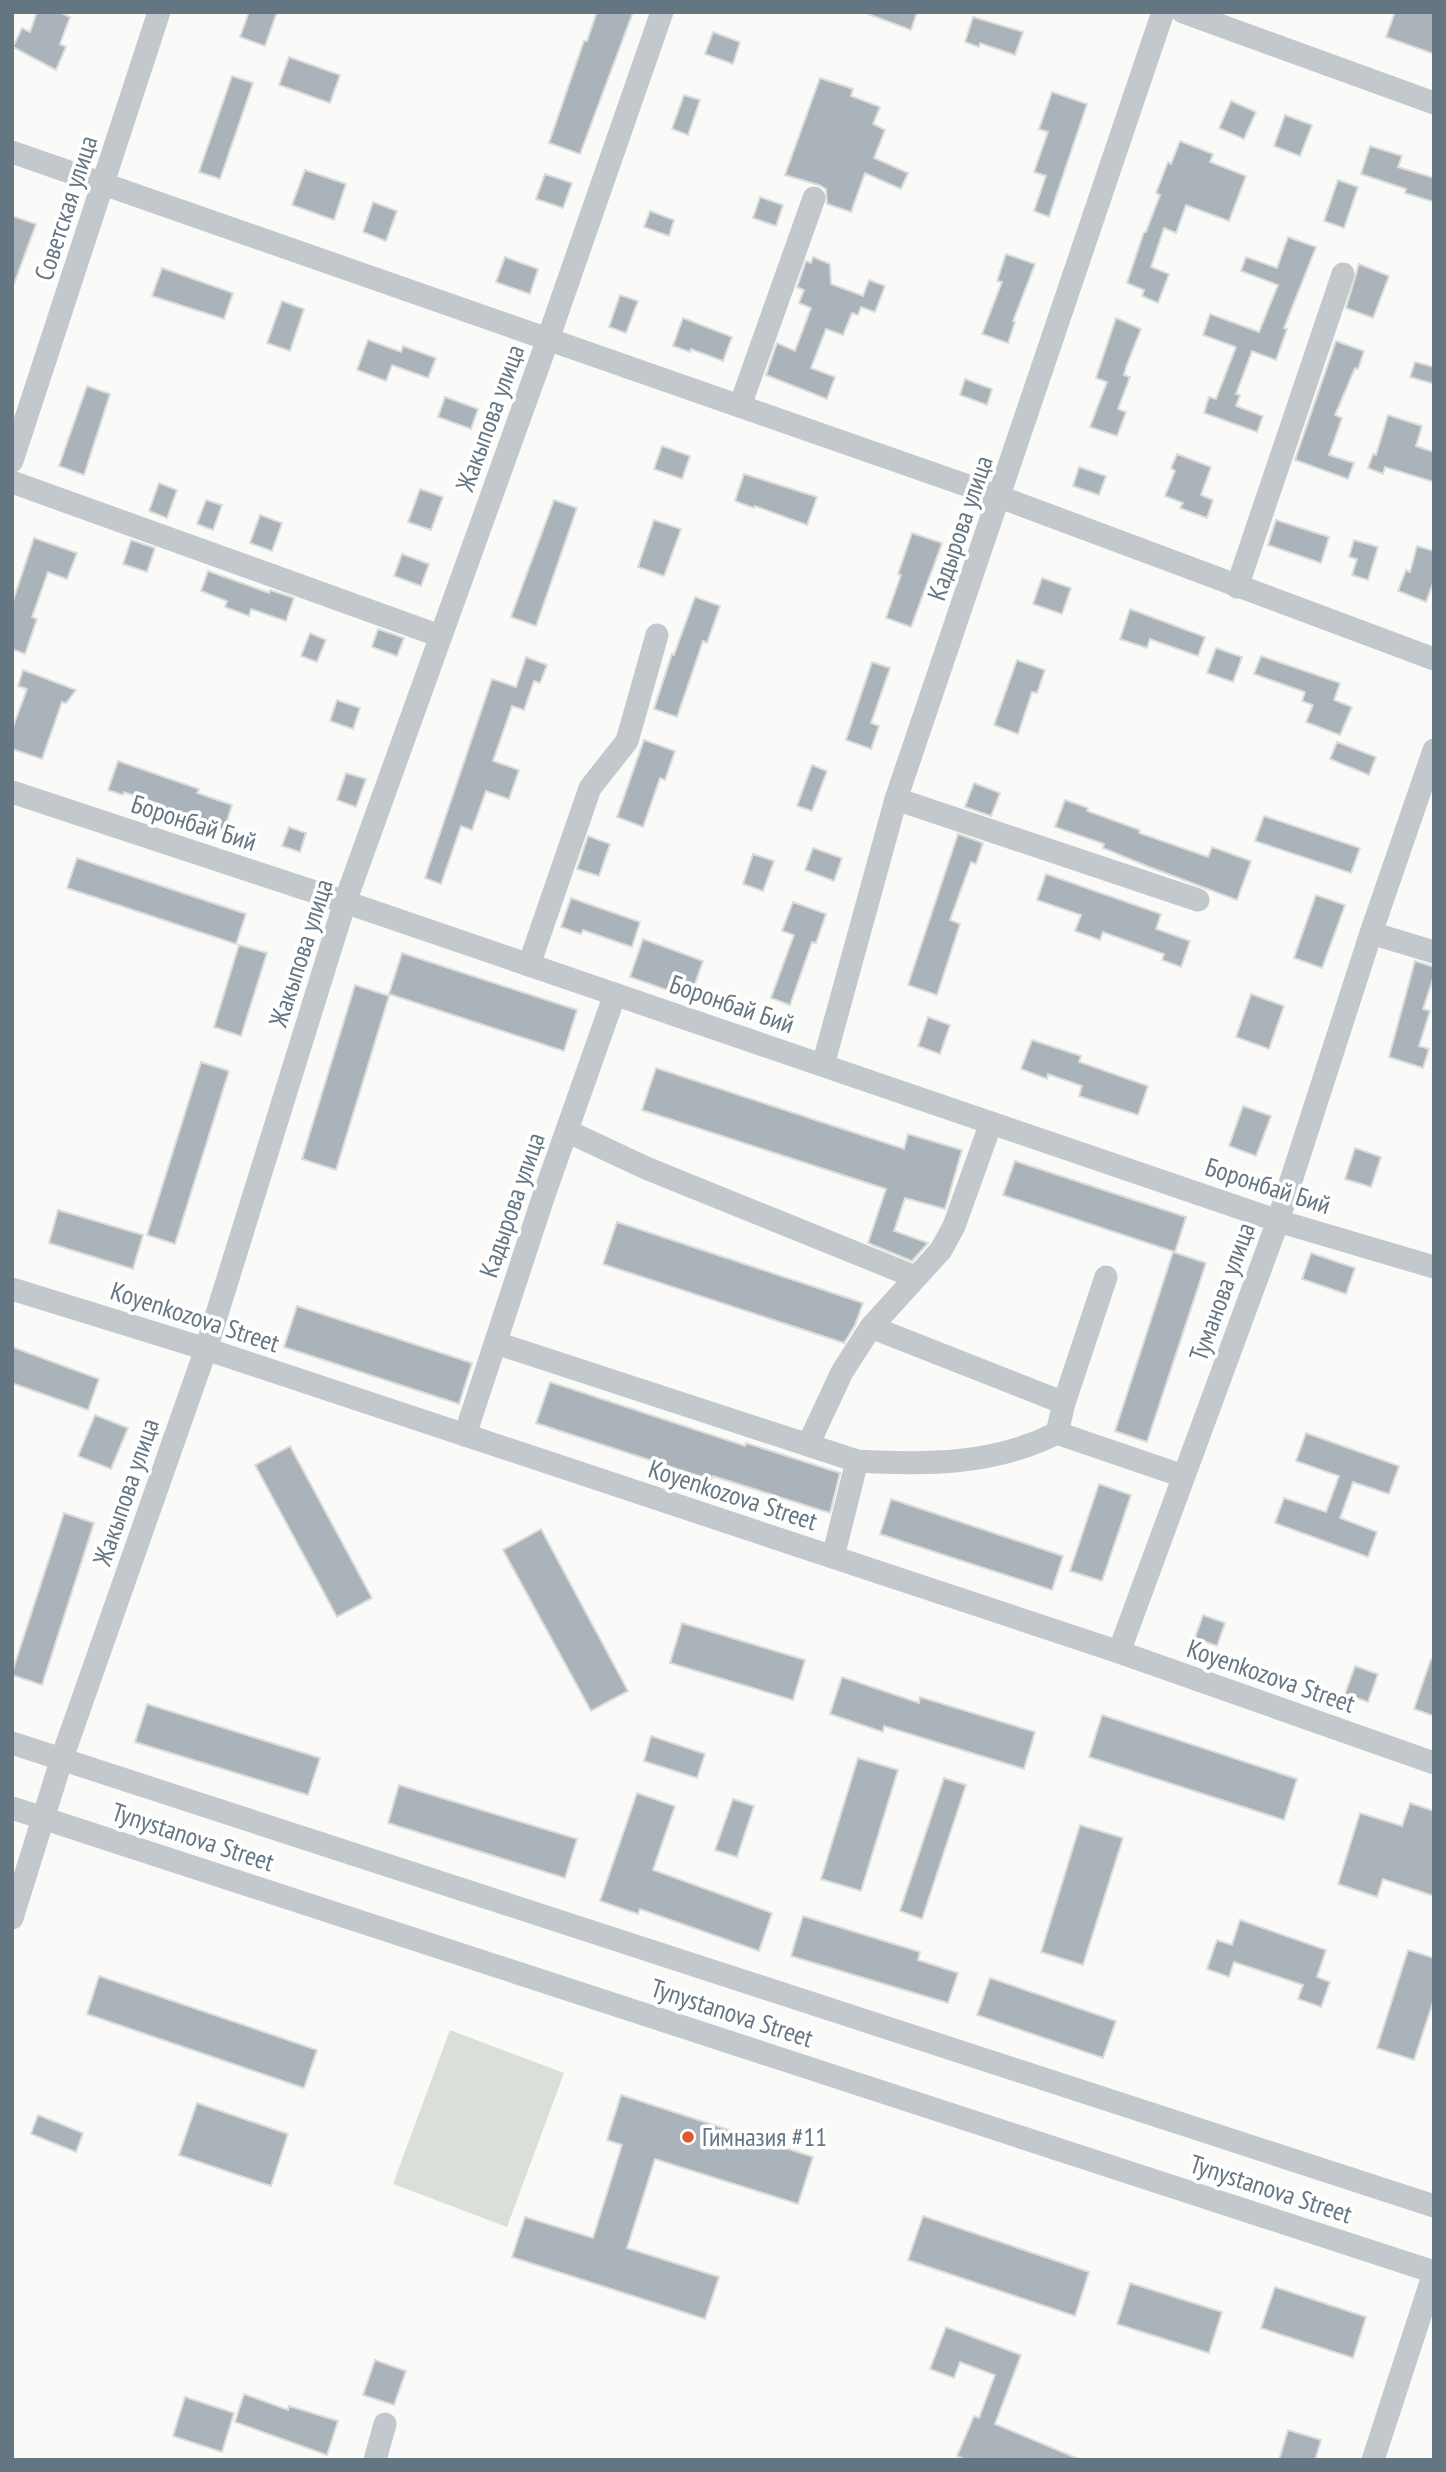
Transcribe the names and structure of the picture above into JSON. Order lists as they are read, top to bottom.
{
  "streets": {
    "street": [
      "Советская улица",
      "Жакыпова улица",
      "Кадырова улица",
      "Боронбай Бий",
      "Туманова улица",
      "Koyenkozova Street",
      "Tynystanova Street"
    ]
  },
  "crossings": [
    ["Жакыпова улица", "Боронбай Бий"],
    ["Жакыпова улица", "Koyenkozova Street"],
    ["Жакыпова улица", "Tynystanova Street"],
    ["Кадырова улица", "Боронбай Бий"],
    ["Кадырова улица", "Koyenkozova Street"],
    ["Боронбай Бий", "Туманова улица"],
    ["Туманова улица", "Koyenkozova Street"]
  ],
  "places": ["Гимназия #11"]
}
